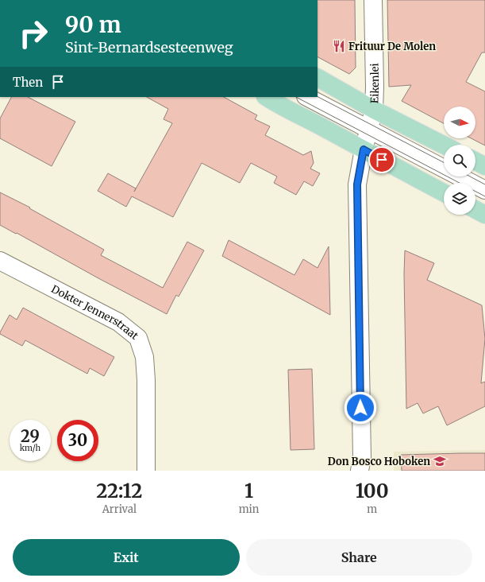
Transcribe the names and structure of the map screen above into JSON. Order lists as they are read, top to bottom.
{
  "streets": {
    "street": ["Eikenlei", "Dokter Jennerstraat"]
  },
  "places": {
    "restaurant": ["Frituur De Molen"],
    "school or university": ["Don Bosco Hoboken"]
  },
  "north": "right",
  "page": {
    "turn": ["90 m", "Sint-Bernardsesteenweg"],
    "then": "Then",
    "speed": "29 km/h",
    "limit": "30",
    "eta": [
      "22:12",
      "Arrival",
      "1",
      "min",
      "100",
      "m"
    ],
    "buttons": ["Exit", "Share"]
  }
}
